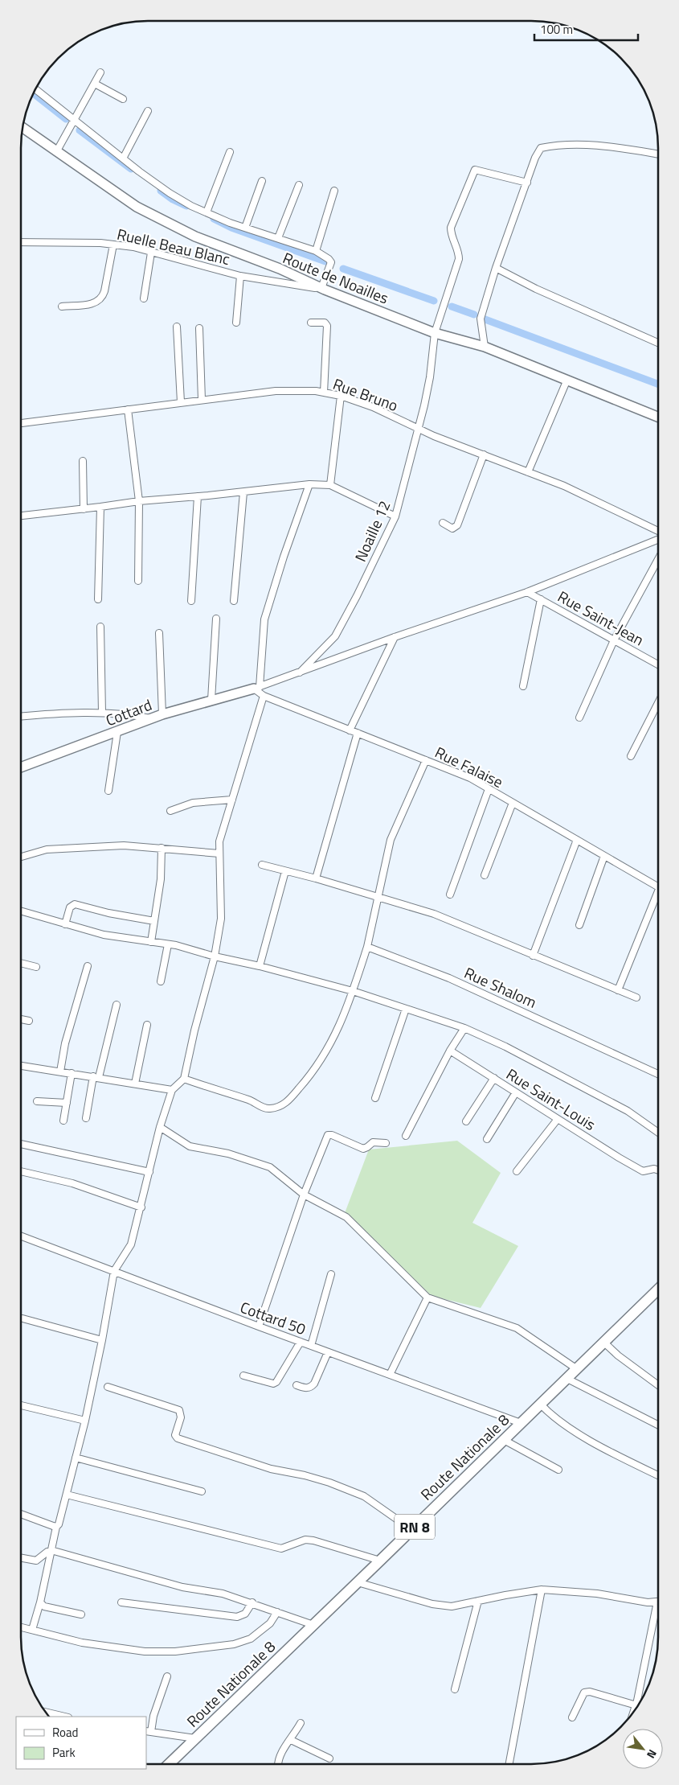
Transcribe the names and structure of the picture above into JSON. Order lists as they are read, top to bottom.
{
  "streets": {
    "main road": ["Route Nationale 8", "RN 8"],
    "street": [
      "Ruelle Beau Blanc",
      "Route de Noailles",
      "Rue Bruno",
      "Noaille 12",
      "Rue Saint-Jean",
      "Cottard",
      "Rue Falaise",
      "Rue Shalom",
      "Rue Saint-Louis",
      "Cottard 50"
    ]
  },
  "crossings": [
    ["Ruelle Beau Blanc", "Route de Noailles"],
    ["Route de Noailles", "Noaille 12"],
    ["Rue Bruno", "Noaille 12"],
    ["Cottard", "Rue Falaise"],
    ["Cottard 50", "Route Nationale 8"]
  ],
  "legend": ["Road", "Park"],
  "scale_bar": "100 m",
  "north": "bottom right"
}
